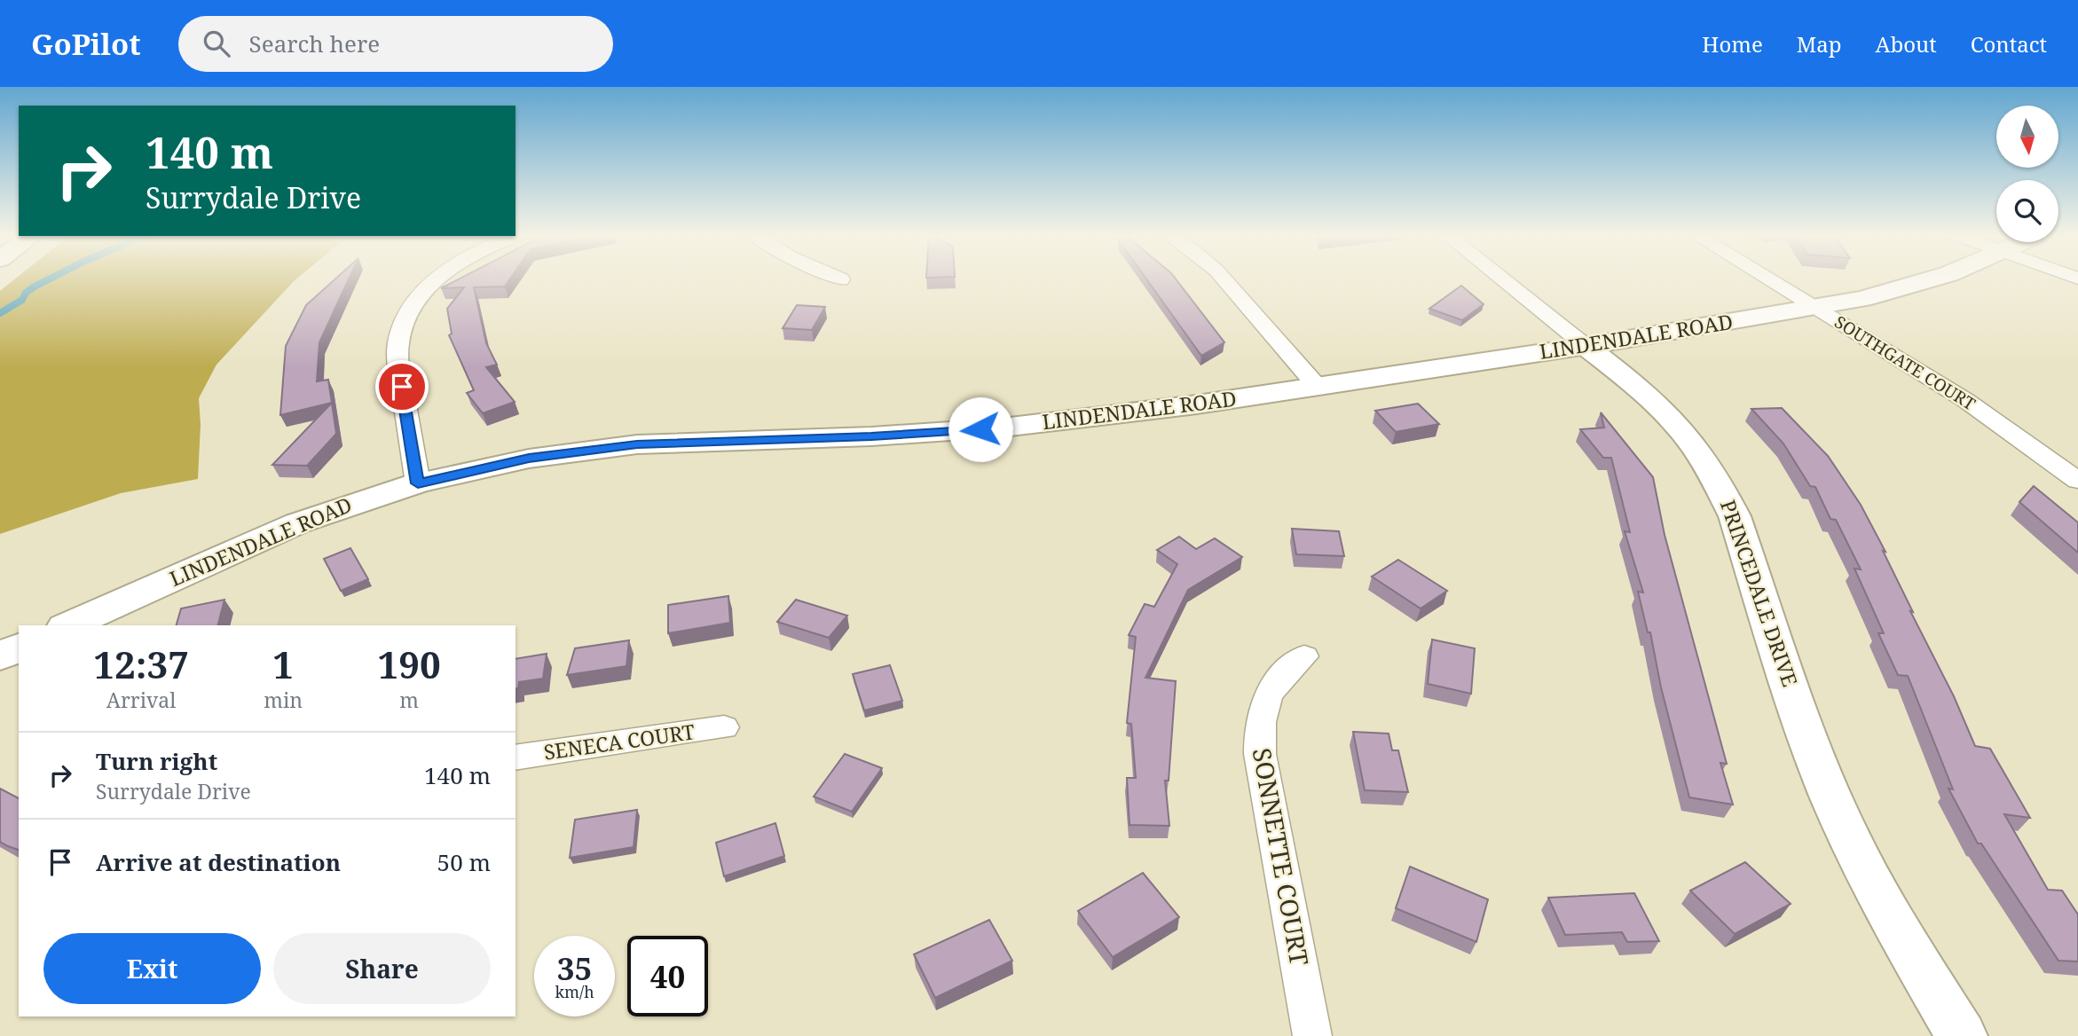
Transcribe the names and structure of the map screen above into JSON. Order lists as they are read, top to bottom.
{
  "streets": {
    "street": [
      "LINDENDALE ROAD",
      "SOUTHGATE COURT",
      "PRINCEDALE DRIVE",
      "SENECA COURT",
      "SONNETTE COURT"
    ]
  },
  "crossings": [
    ["LINDENDALE ROAD", "SOUTHGATE COURT"],
    ["LINDENDALE ROAD", "PRINCEDALE DRIVE"]
  ],
  "north": "bottom",
  "page": {
    "header": "GoPilot",
    "search": "Search here",
    "nav": [
      "Home",
      "Map",
      "About",
      "Contact"
    ],
    "turn": ["140 m", "Surrydale Drive"],
    "eta": [
      "12:37",
      "Arrival",
      "1",
      "min",
      "190",
      "m"
    ],
    "list": [
      {
        "name": "Turn right",
        "note": "Surrydale Drive",
        "value": "140 m"
      },
      {
        "name": "Arrive at destination",
        "value": "50 m"
      }
    ],
    "buttons": ["Exit", "Share"],
    "speed": "35 km/h",
    "limit": "40"
  }
}
